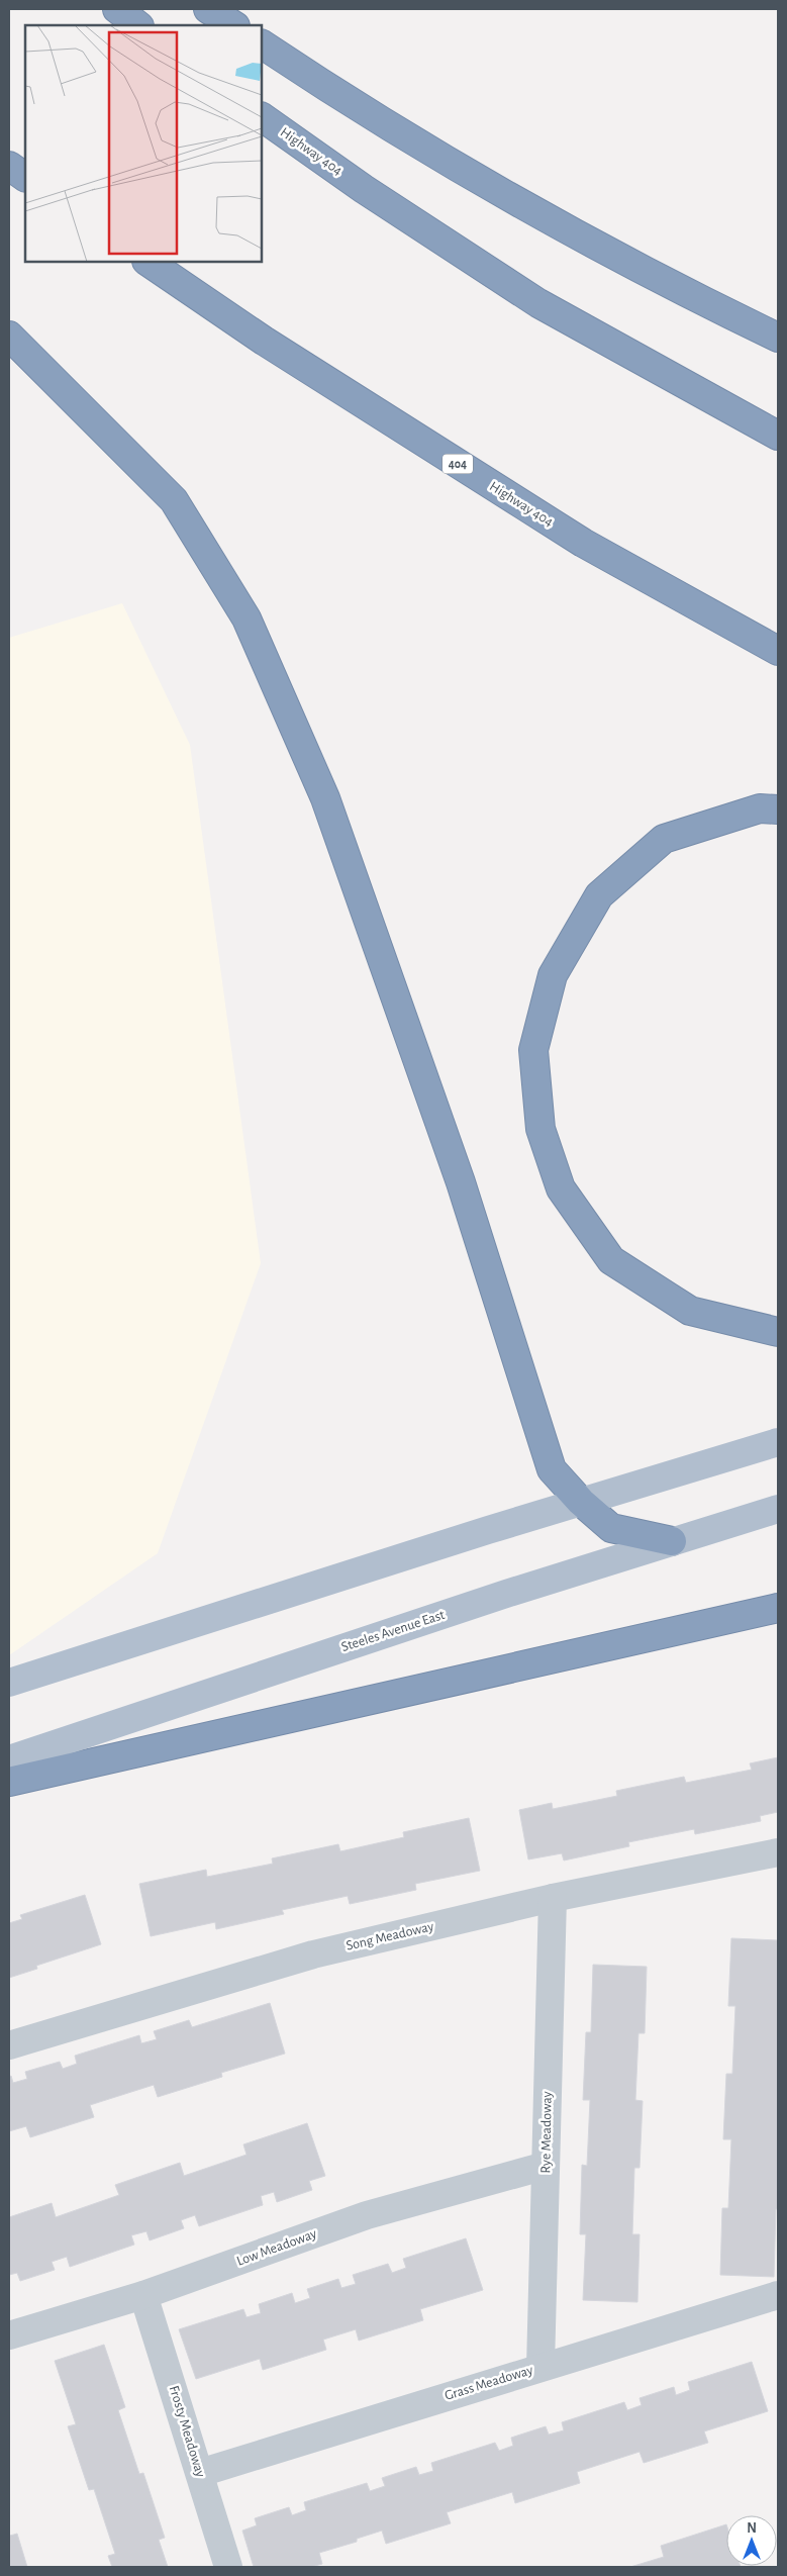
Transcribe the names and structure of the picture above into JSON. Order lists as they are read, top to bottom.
{
  "streets": {
    "highway": ["Highway 404", "404"],
    "main road": ["Steeles Avenue East"],
    "lane": [
      "Song Meadoway",
      "Rye Meadoway",
      "Low Meadoway",
      "Grass Meadoway",
      "Frosty Meadoway"
    ]
  },
  "crossings": [
    ["Song Meadoway", "Rye Meadoway"],
    ["Rye Meadoway", "Low Meadoway"],
    ["Rye Meadoway", "Grass Meadoway"],
    ["Low Meadoway", "Frosty Meadoway"],
    ["Grass Meadoway", "Frosty Meadoway"]
  ],
  "north": "top"
}
